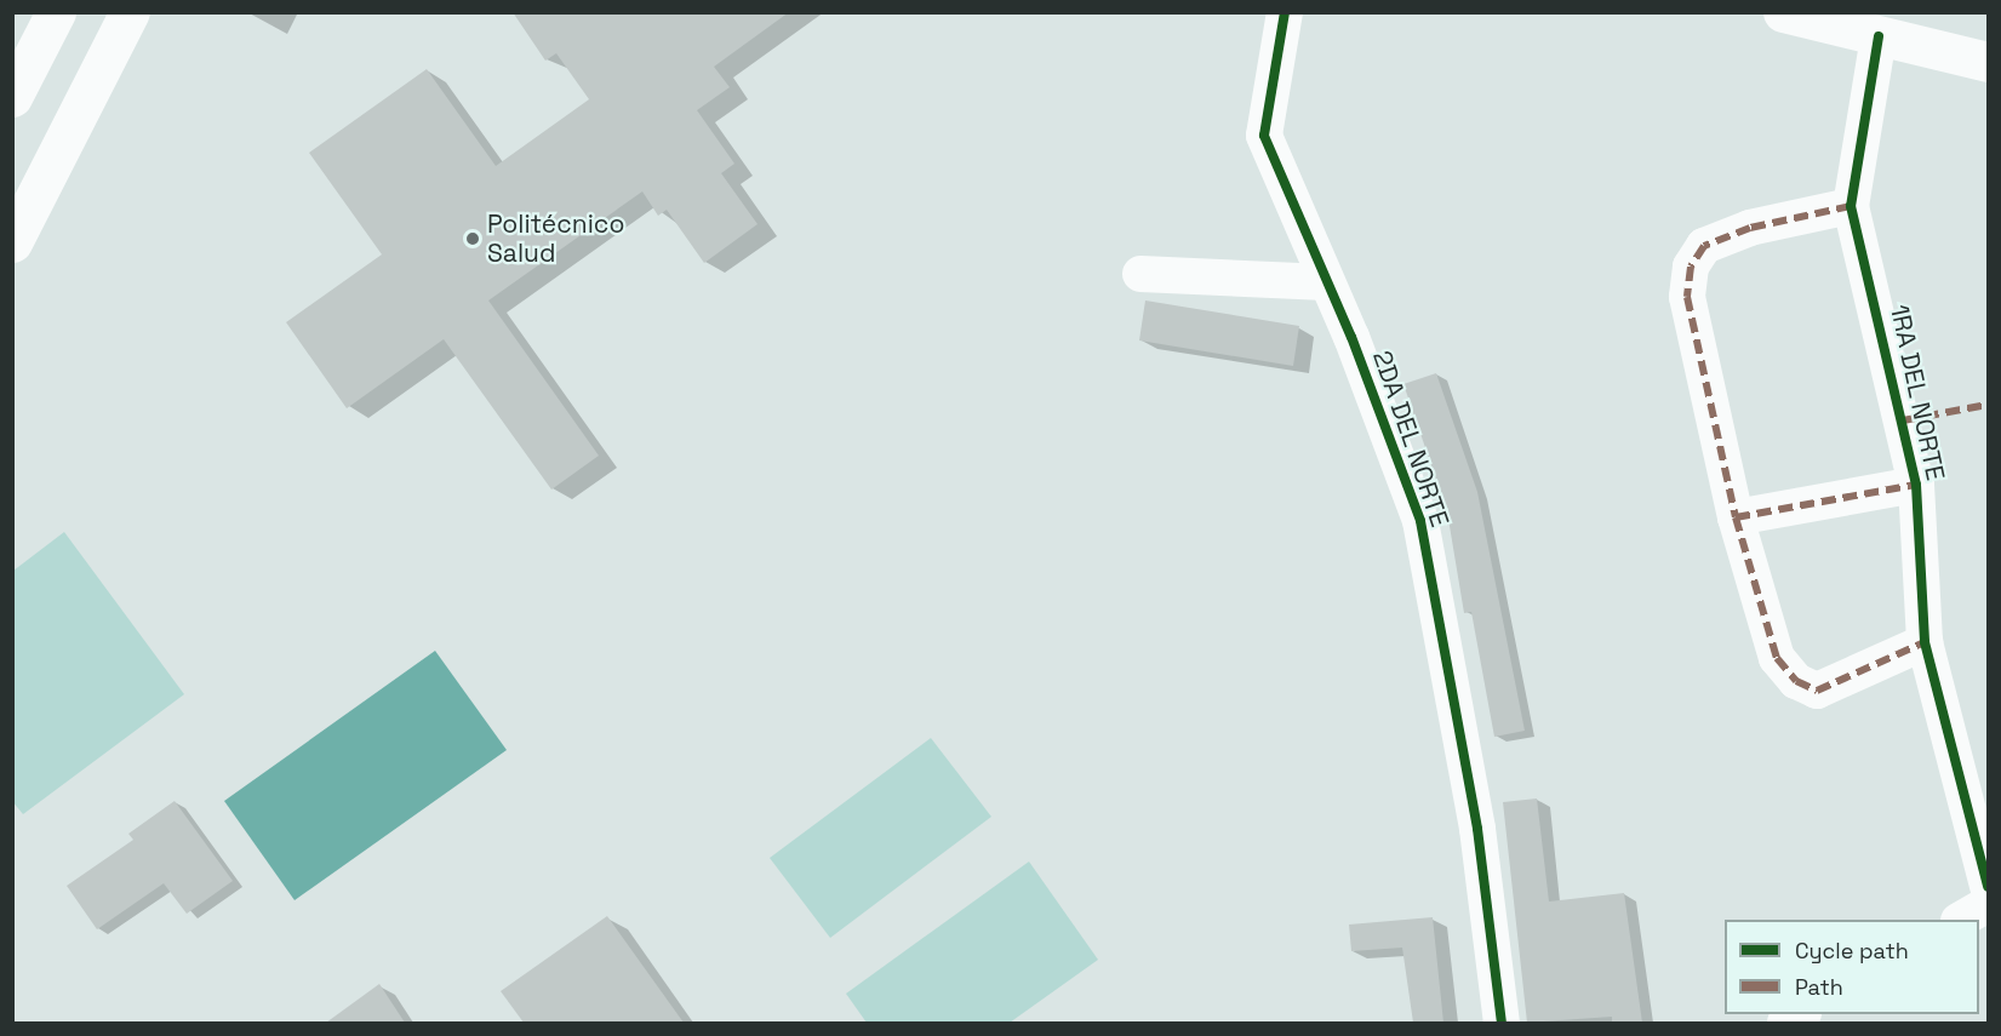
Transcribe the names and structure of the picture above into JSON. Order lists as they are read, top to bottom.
{
  "streets": {
    "street": ["1RA DEL NORTE", "2DA DEL NORTE"]
  },
  "places": ["Politécnico Salud"],
  "legend": ["Cycle path", "Path"]
}
